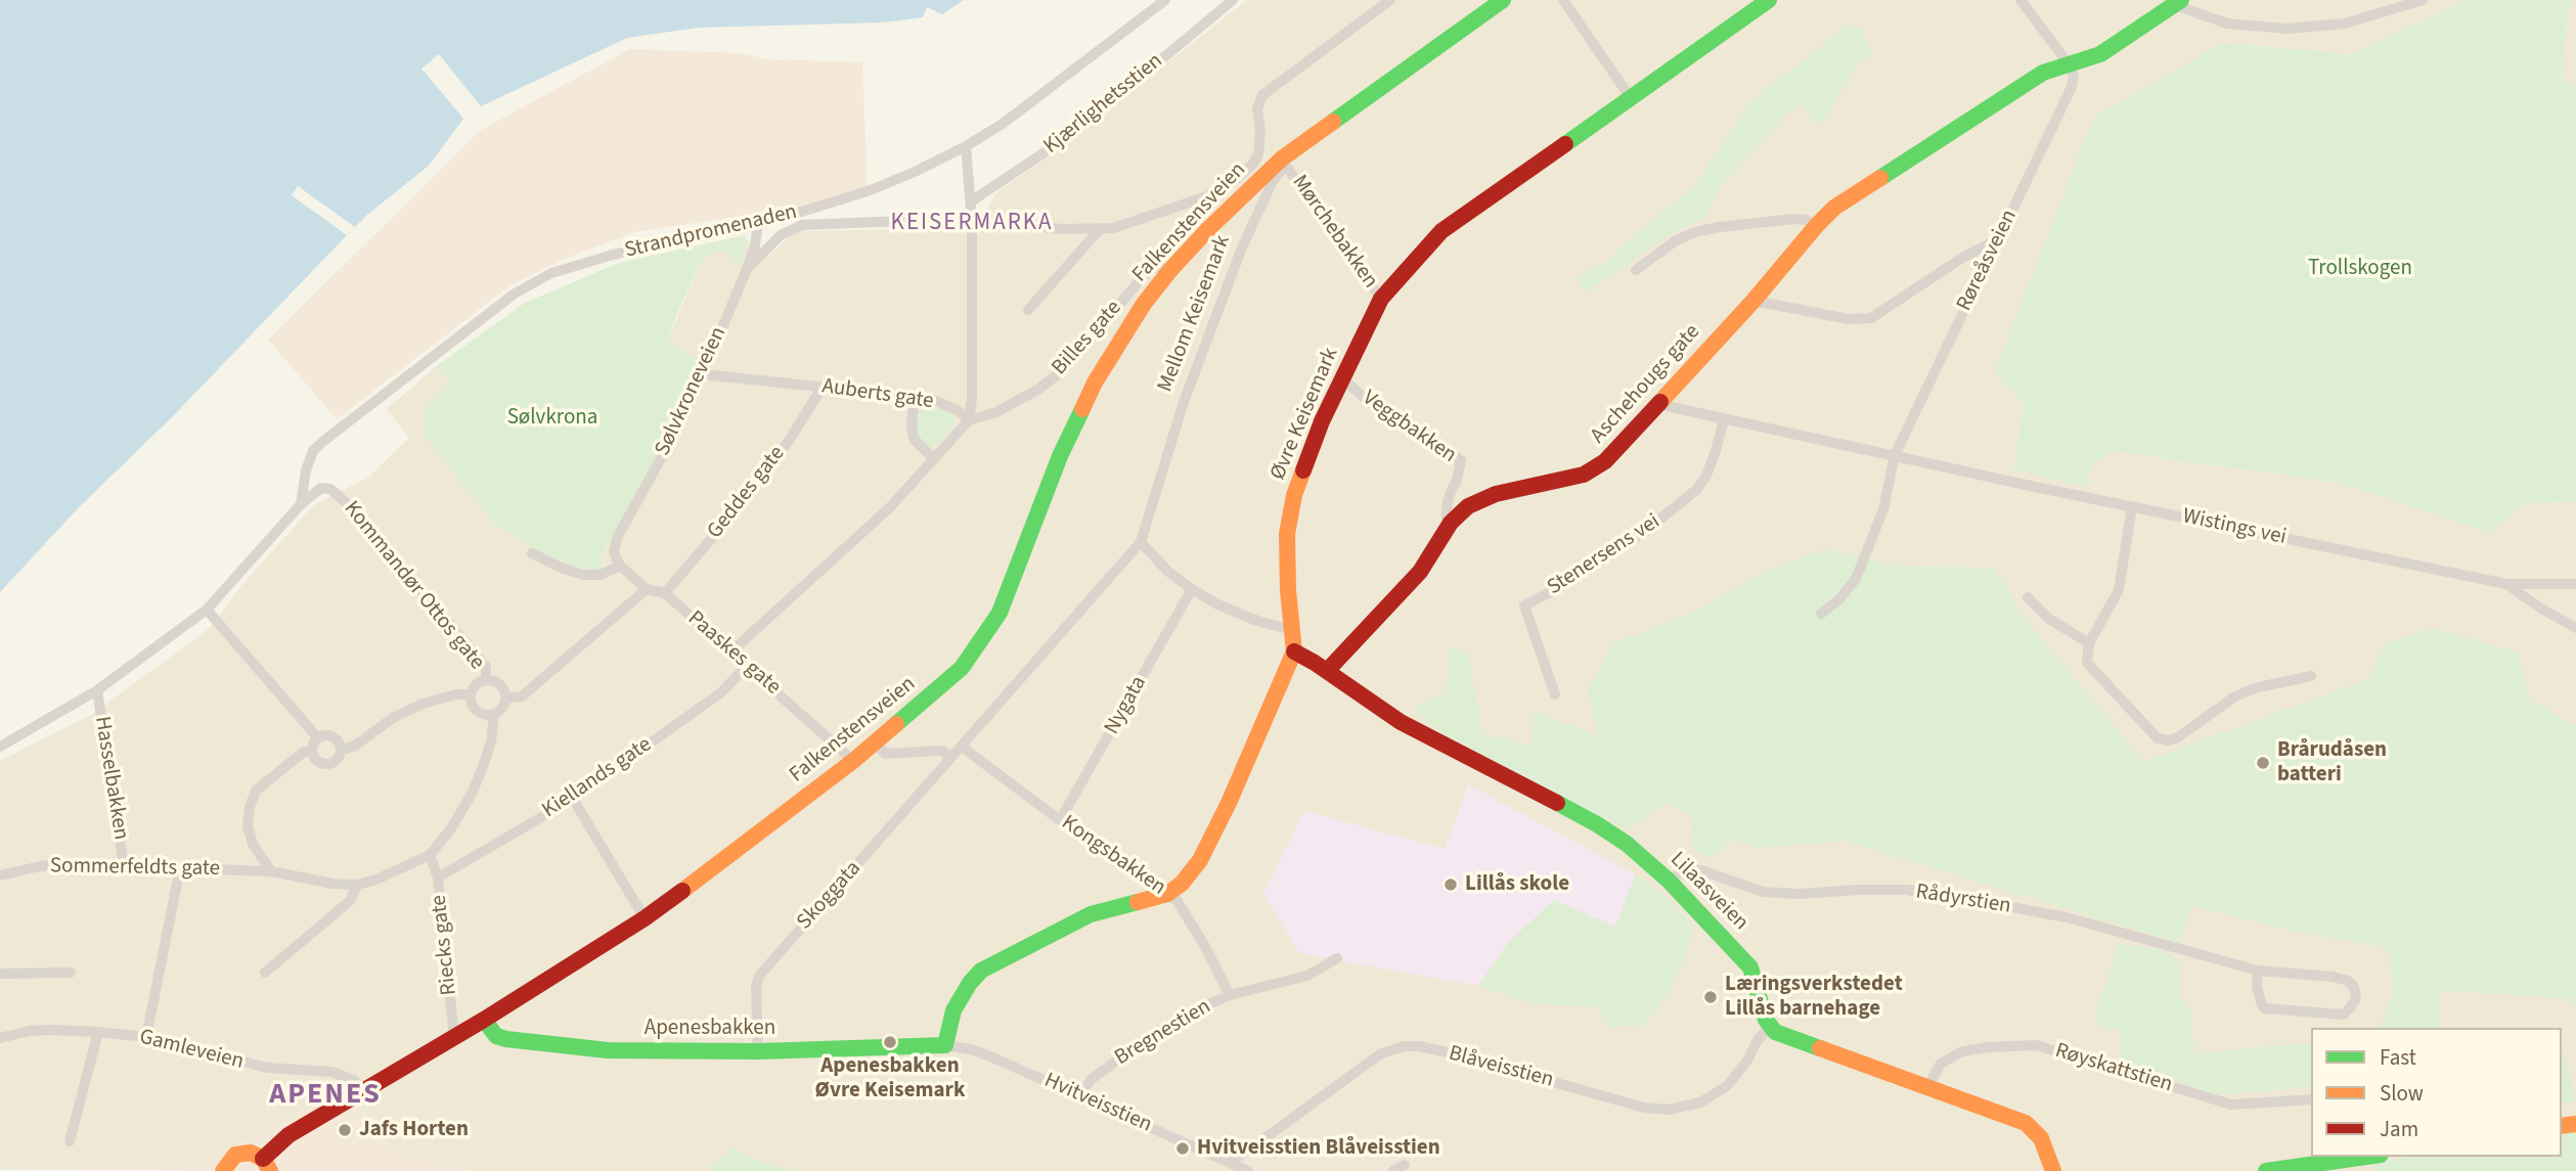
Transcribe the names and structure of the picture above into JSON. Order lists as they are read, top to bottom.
{
  "streets": {
    "main road": [
      "Falkenstensveien",
      "Mellom Keisemark",
      "Aschehougs gate",
      "Øvre Keisemark",
      "Lilaasveien",
      "Apenesbakken"
    ],
    "street": [
      "Kjærlighetsstien",
      "Strandpromenaden",
      "Mørchebakken",
      "Røreåsveien",
      "Billes gate",
      "Sølvkroneveien",
      "Auberts gate",
      "Veggbakken",
      "Geddes gate",
      "Wistings vei",
      "Stenersens vei",
      "Kommandør Ottos gate",
      "Paaskes gate",
      "Nygata",
      "Hasselbakken",
      "Kiellands gate",
      "Kongsbakken",
      "Sommerfeldts gate",
      "Skoggata",
      "Rådyrstien",
      "Riecks gate",
      "Bregnestien",
      "Gamleveien",
      "Blåveisstien",
      "Røyskattstien",
      "Hvitveisstien"
    ]
  },
  "crossings": [
    ["Falkenstensveien", "Mørchebakken"],
    ["Falkenstensveien", "Mellom Keisemark"],
    ["Falkenstensveien", "Billes gate"],
    ["Falkenstensveien", "Paaskes gate"],
    ["Falkenstensveien", "Riecks gate"],
    ["Falkenstensveien", "Apenesbakken"],
    ["Falkenstensveien", "Gamleveien"],
    ["Strandpromenaden", "Sølvkroneveien"],
    ["Strandpromenaden", "Kommandør Ottos gate"],
    ["Mørchebakken", "Mellom Keisemark"],
    ["Mørchebakken", "Øvre Keisemark"],
    ["Røreåsveien", "Aschehougs gate"],
    ["Røreåsveien", "Wistings vei"],
    ["Mellom Keisemark", "Skoggata"],
    ["Billes gate", "Auberts gate"],
    ["Billes gate", "Paaskes gate"],
    ["Aschehougs gate", "Veggbakken"],
    ["Aschehougs gate", "Wistings vei"],
    ["Aschehougs gate", "Lilaasveien"],
    ["Sølvkroneveien", "Auberts gate"],
    ["Sølvkroneveien", "Paaskes gate"],
    ["Auberts gate", "Geddes gate"],
    ["Øvre Keisemark", "Veggbakken"],
    ["Øvre Keisemark", "Lilaasveien"],
    ["Geddes gate", "Paaskes gate"],
    ["Wistings vei", "Stenersens vei"],
    ["Paaskes gate", "Kiellands gate"],
    ["Nygata", "Kongsbakken"],
    ["Hasselbakken", "Sommerfeldts gate"],
    ["Kiellands gate", "Riecks gate"],
    ["Kongsbakken", "Skoggata"],
    ["Kongsbakken", "Bregnestien"],
    ["Lilaasveien", "Rådyrstien"],
    ["Lilaasveien", "Blåveisstien"],
    ["Skoggata", "Apenesbakken"],
    ["Apenesbakken", "Hvitveisstien"],
    ["Bregnestien", "Hvitveisstien"],
    ["Blåveisstien", "Hvitveisstien"]
  ],
  "districts": ["KEISERMARKA", "APENES"],
  "parks": ["Trollskogen", "Sølvkrona"],
  "places": [
    "Brårudåsen batteri",
    "Lillås skole",
    "Læringsverkstedet Lillås barnehage",
    "Apenesbakken Øvre Keisemark",
    "Jafs Horten",
    "Hvitveisstien Blåveisstien"
  ],
  "legend": ["Fast", "Slow", "Jam"]
}
